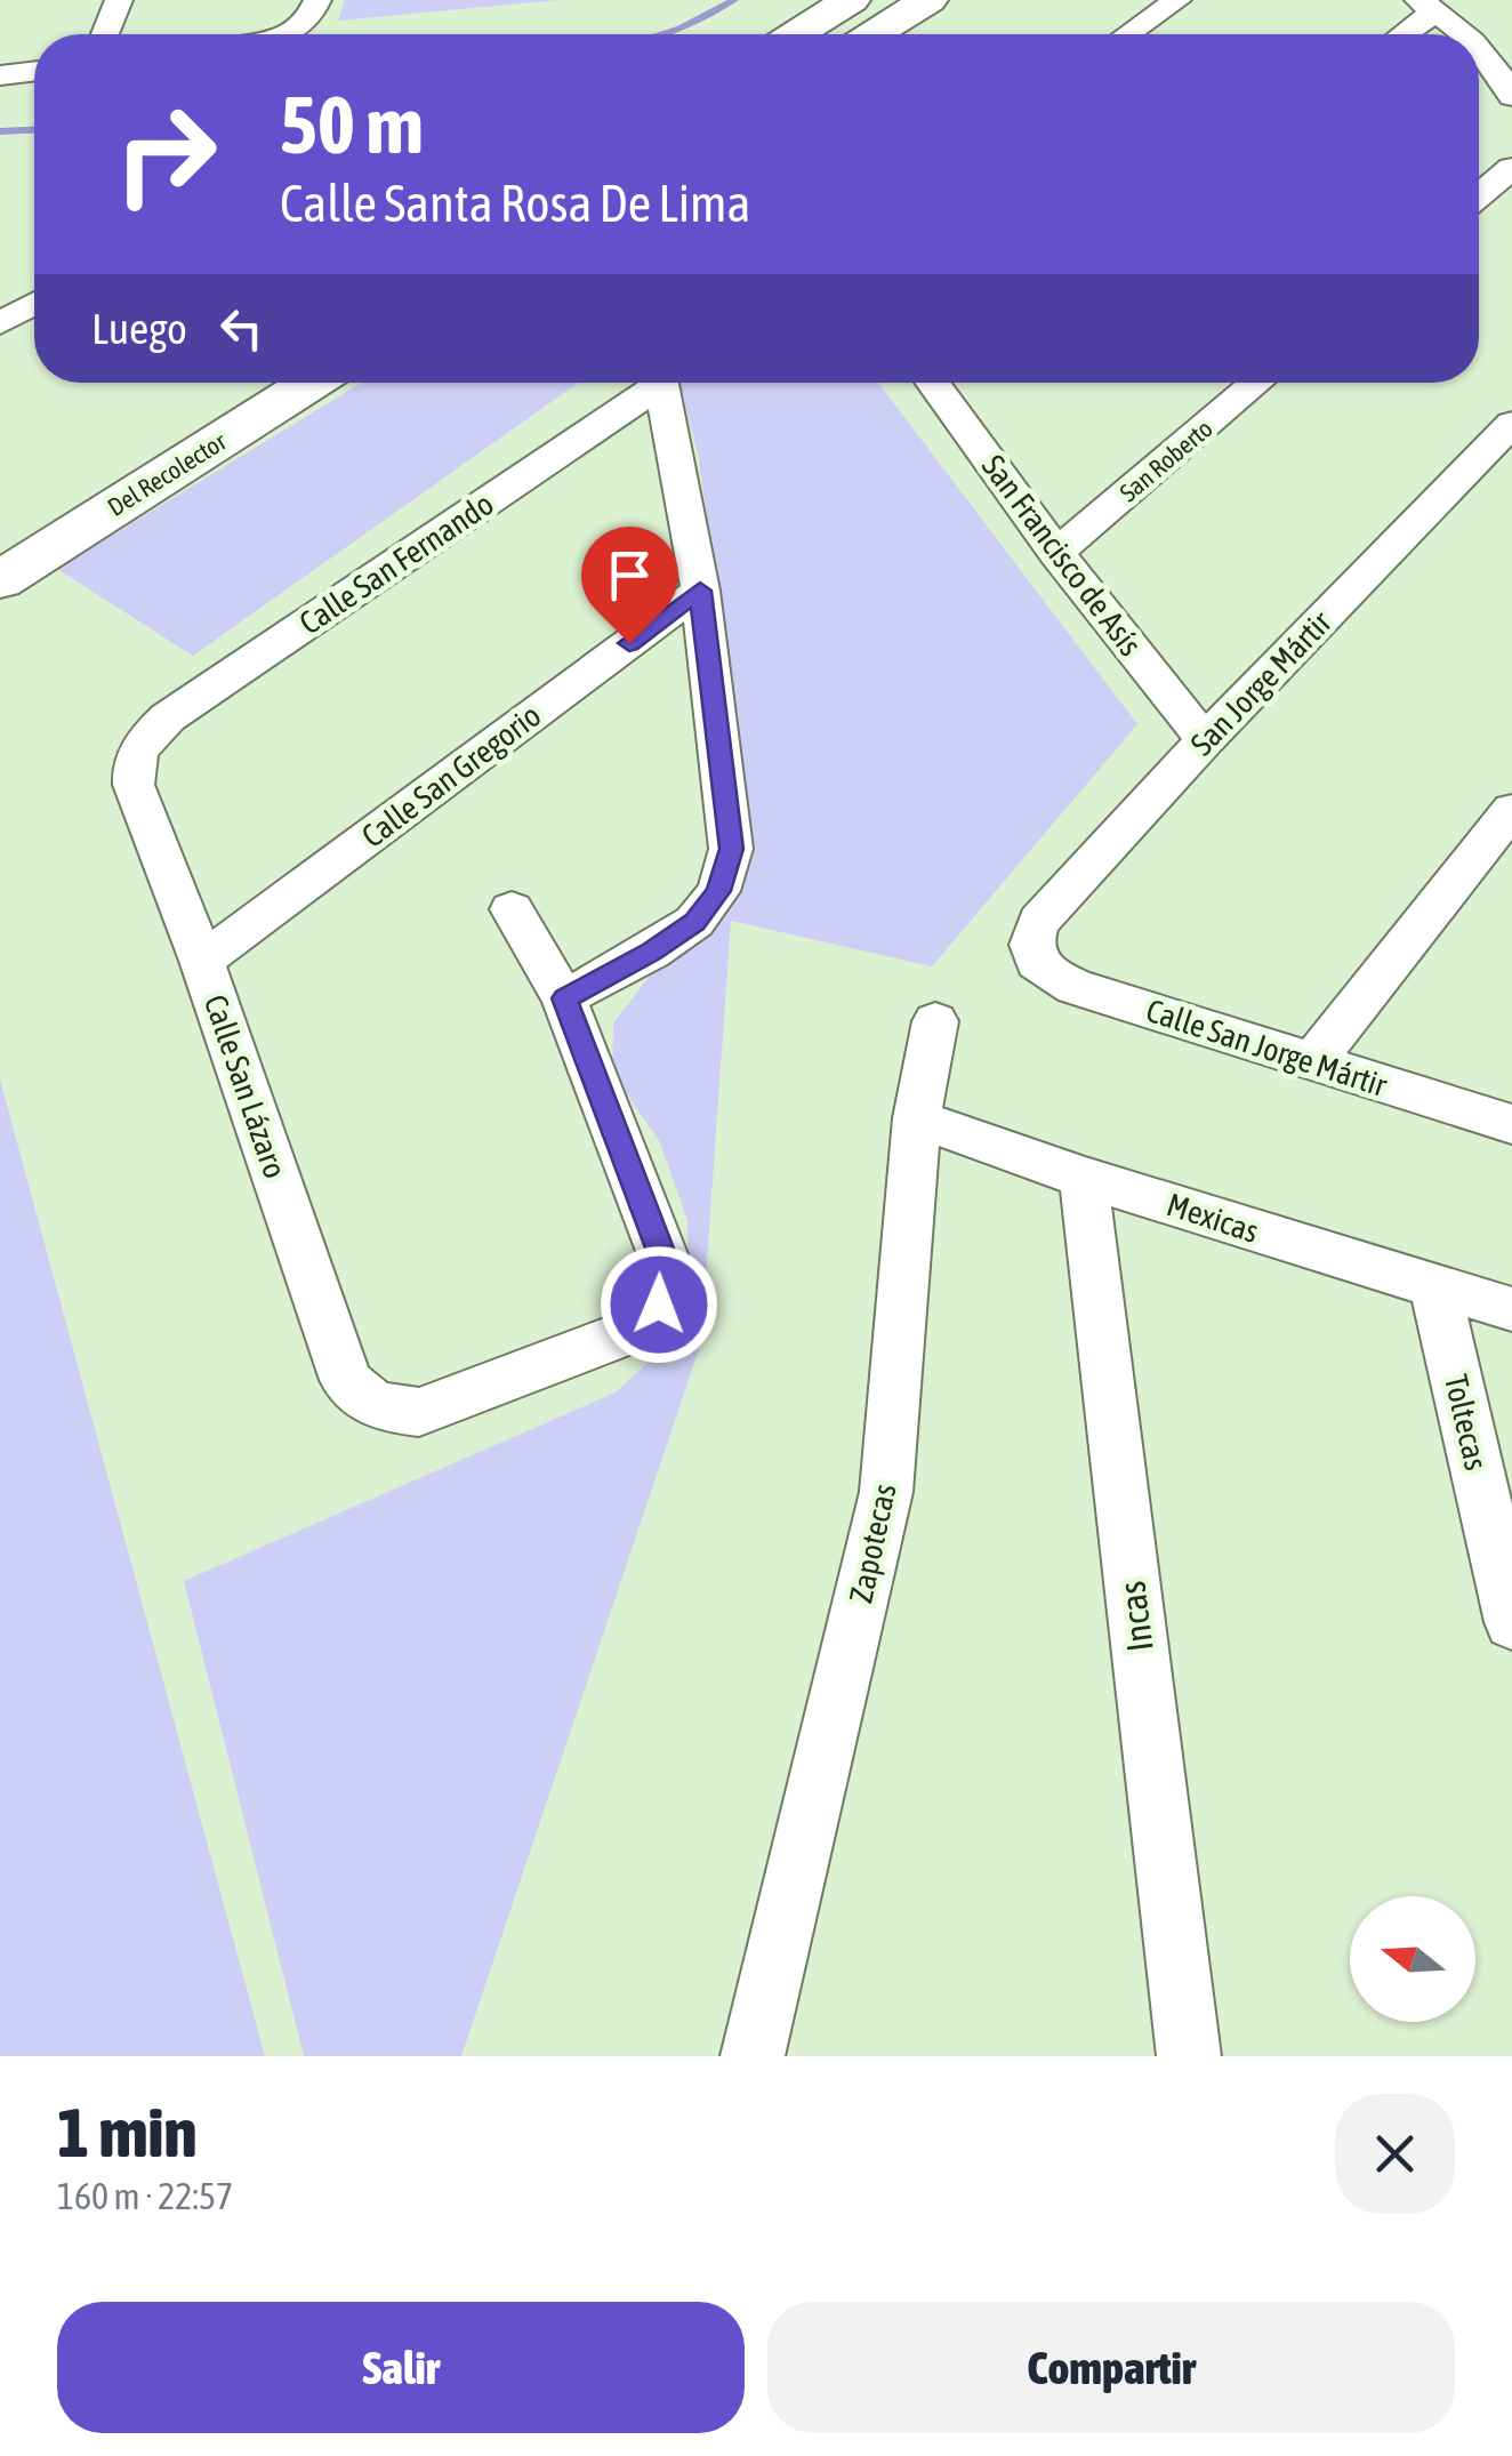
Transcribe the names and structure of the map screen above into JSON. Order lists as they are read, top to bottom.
{
  "streets": {
    "street": [
      "San Roberto",
      "Del Recolector",
      "San Francisco de Asís",
      "Calle San Fernando",
      "San Jorge Mártir",
      "Calle San Gregorio",
      "Calle San Jorge Mártir",
      "Calle San Lázaro",
      "Mexicas",
      "Toltecas",
      "Zapotecas",
      "Incas"
    ]
  },
  "crossings": [
    ["San Roberto", "San Francisco de Asís"],
    ["San Francisco de Asís", "San Jorge Mártir"],
    ["Calle San Fernando", "Calle San Lázaro"],
    ["San Jorge Mártir", "Calle San Jorge Mártir"],
    ["Calle San Gregorio", "Calle San Lázaro"],
    ["Mexicas", "Toltecas"],
    ["Mexicas", "Zapotecas"],
    ["Mexicas", "Incas"]
  ],
  "north": "left",
  "page": {
    "turn": ["50 m", "Calle Santa Rosa De Lima"],
    "then": "Luego",
    "heading": ["1 min", "160 m · 22:57"],
    "buttons": ["Salir", "Compartir"]
  }
}
